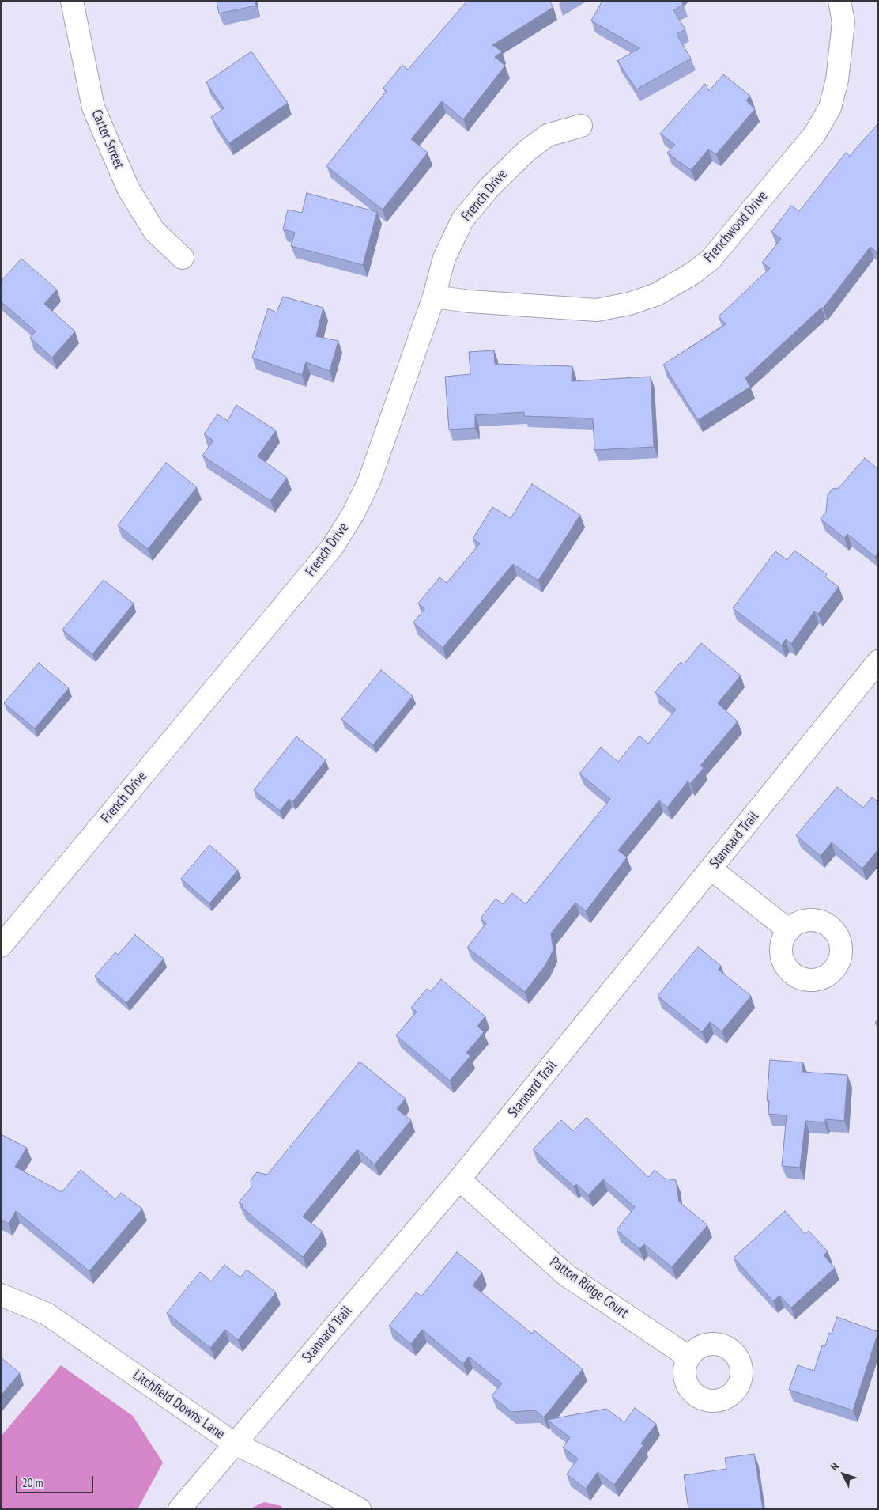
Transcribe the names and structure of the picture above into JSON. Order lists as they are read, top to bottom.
{
  "streets": {
    "street": [
      "Carter Street",
      "French Drive",
      "Frenchwood Drive",
      "Stannard Trail",
      "Patton Ridge Court",
      "Litchfield Downs Lane"
    ]
  },
  "crossings": [
    ["French Drive", "Frenchwood Drive"],
    ["Stannard Trail", "Patton Ridge Court"],
    ["Stannard Trail", "Litchfield Downs Lane"]
  ],
  "scale_bar": "20 m",
  "north": "top left"
}
